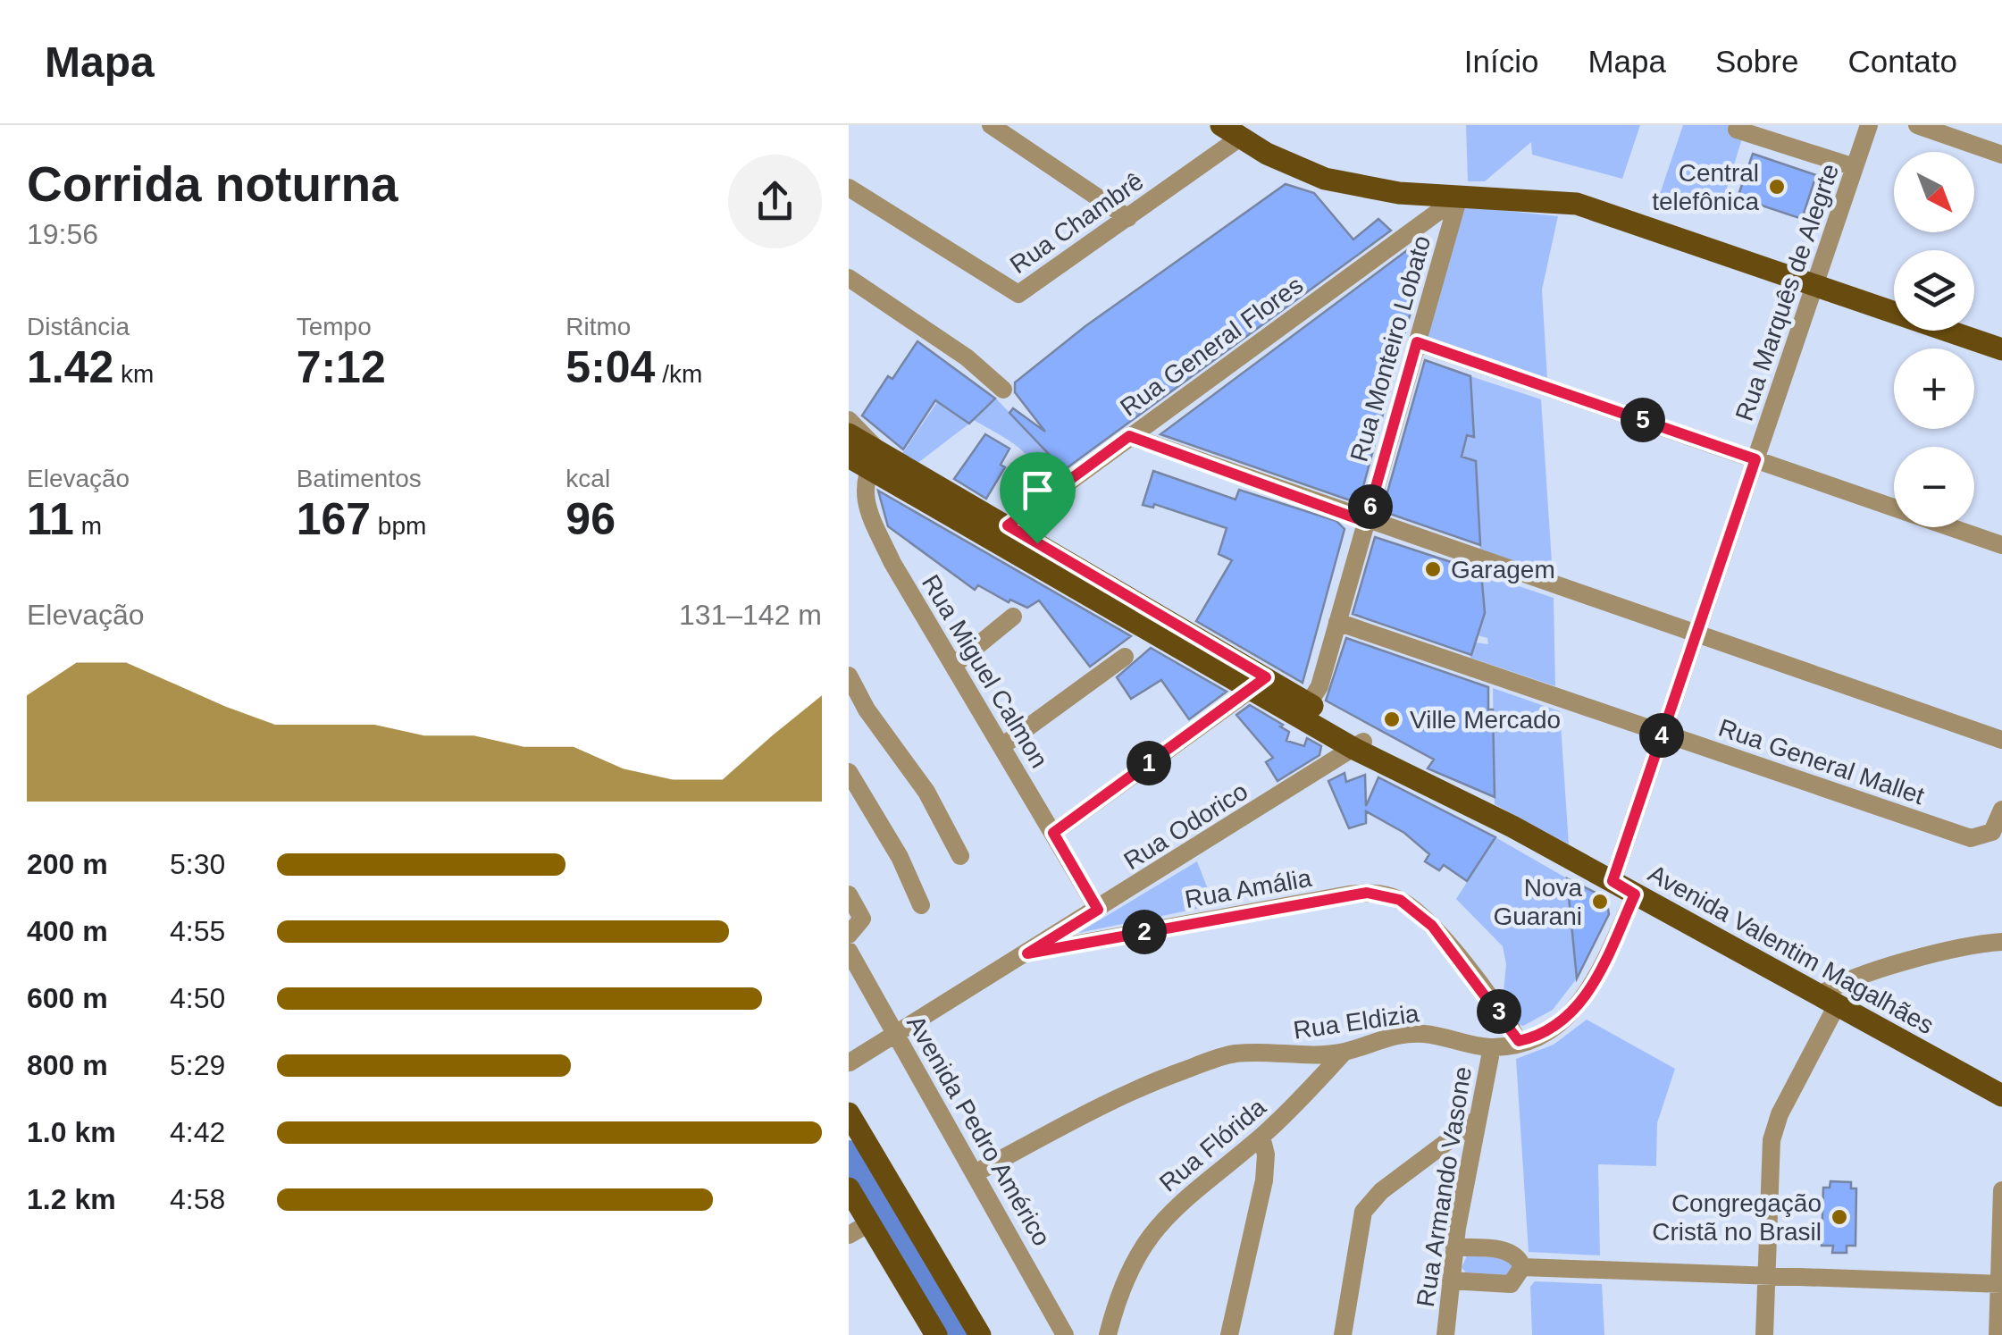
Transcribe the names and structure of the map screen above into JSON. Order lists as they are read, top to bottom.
{
  "streets": {
    "main road": ["Avenida Valentim Magalhães"],
    "street": [
      "Rua Chambrê",
      "Rua Marquês de Alegrte",
      "Rua General Flores",
      "Rua Monteiro Lobato",
      "Rua Miguel Calmon",
      "Rua General Mallet",
      "Rua Odorico",
      "Rua Amália",
      "Rua Eldizia",
      "Avenida Pedro Américo",
      "Rua Flórida",
      "Rua Armando Vasone"
    ]
  },
  "crossings": [
    ["Rua Marquês de Alegrte", "Rua General Mallet"],
    ["Rua Marquês de Alegrte", "Avenida Valentim Magalhães"],
    ["Rua General Flores", "Rua Monteiro Lobato"],
    ["Rua General Flores", "Avenida Valentim Magalhães"],
    ["Rua Monteiro Lobato", "Rua General Mallet"],
    ["Rua Monteiro Lobato", "Avenida Valentim Magalhães"],
    ["Rua Miguel Calmon", "Rua Odorico"],
    ["Rua Miguel Calmon", "Avenida Valentim Magalhães"],
    ["Rua Odorico", "Rua Amália"],
    ["Rua Odorico", "Avenida Valentim Magalhães"],
    ["Rua Odorico", "Avenida Pedro Américo"],
    ["Rua Amália", "Rua Eldizia"],
    ["Avenida Valentim Magalhães", "Rua Eldizia"],
    ["Rua Eldizia", "Avenida Pedro Américo"],
    ["Rua Eldizia", "Rua Flórida"],
    ["Rua Eldizia", "Rua Armando Vasone"]
  ],
  "places": [
    "Central telefônica",
    "Garagem",
    "Ville Mercado",
    "Nova Guarani",
    "Congregação Cristã no Brasil"
  ],
  "north": "bottom right",
  "page": {
    "header": "Mapa",
    "nav": [
      "Início",
      "Mapa",
      "Sobre",
      "Contato"
    ],
    "heading": ["Corrida noturna", "19:56"],
    "map_buttons": ["+", "−"],
    "stats": [
      ["Distância", "1.42 km"],
      ["Tempo", "7:12"],
      ["Ritmo", "5:04 /km"],
      ["Elevação", "11 m"],
      ["Batimentos", "167 bpm"],
      ["kcal", "96"]
    ],
    "pins": [
      "5",
      "6",
      "4",
      "1",
      "2",
      "3"
    ],
    "chart": ["Elevação", "131–142 m"],
    "list": [
      {
        "name": "200 m",
        "note": "5:30"
      },
      {
        "name": "400 m",
        "note": "4:55"
      },
      {
        "name": "600 m",
        "note": "4:50"
      },
      {
        "name": "800 m",
        "note": "5:29"
      },
      {
        "name": "1.0 km",
        "note": "4:42"
      },
      {
        "name": "1.2 km",
        "note": "4:58"
      }
    ]
  }
}
